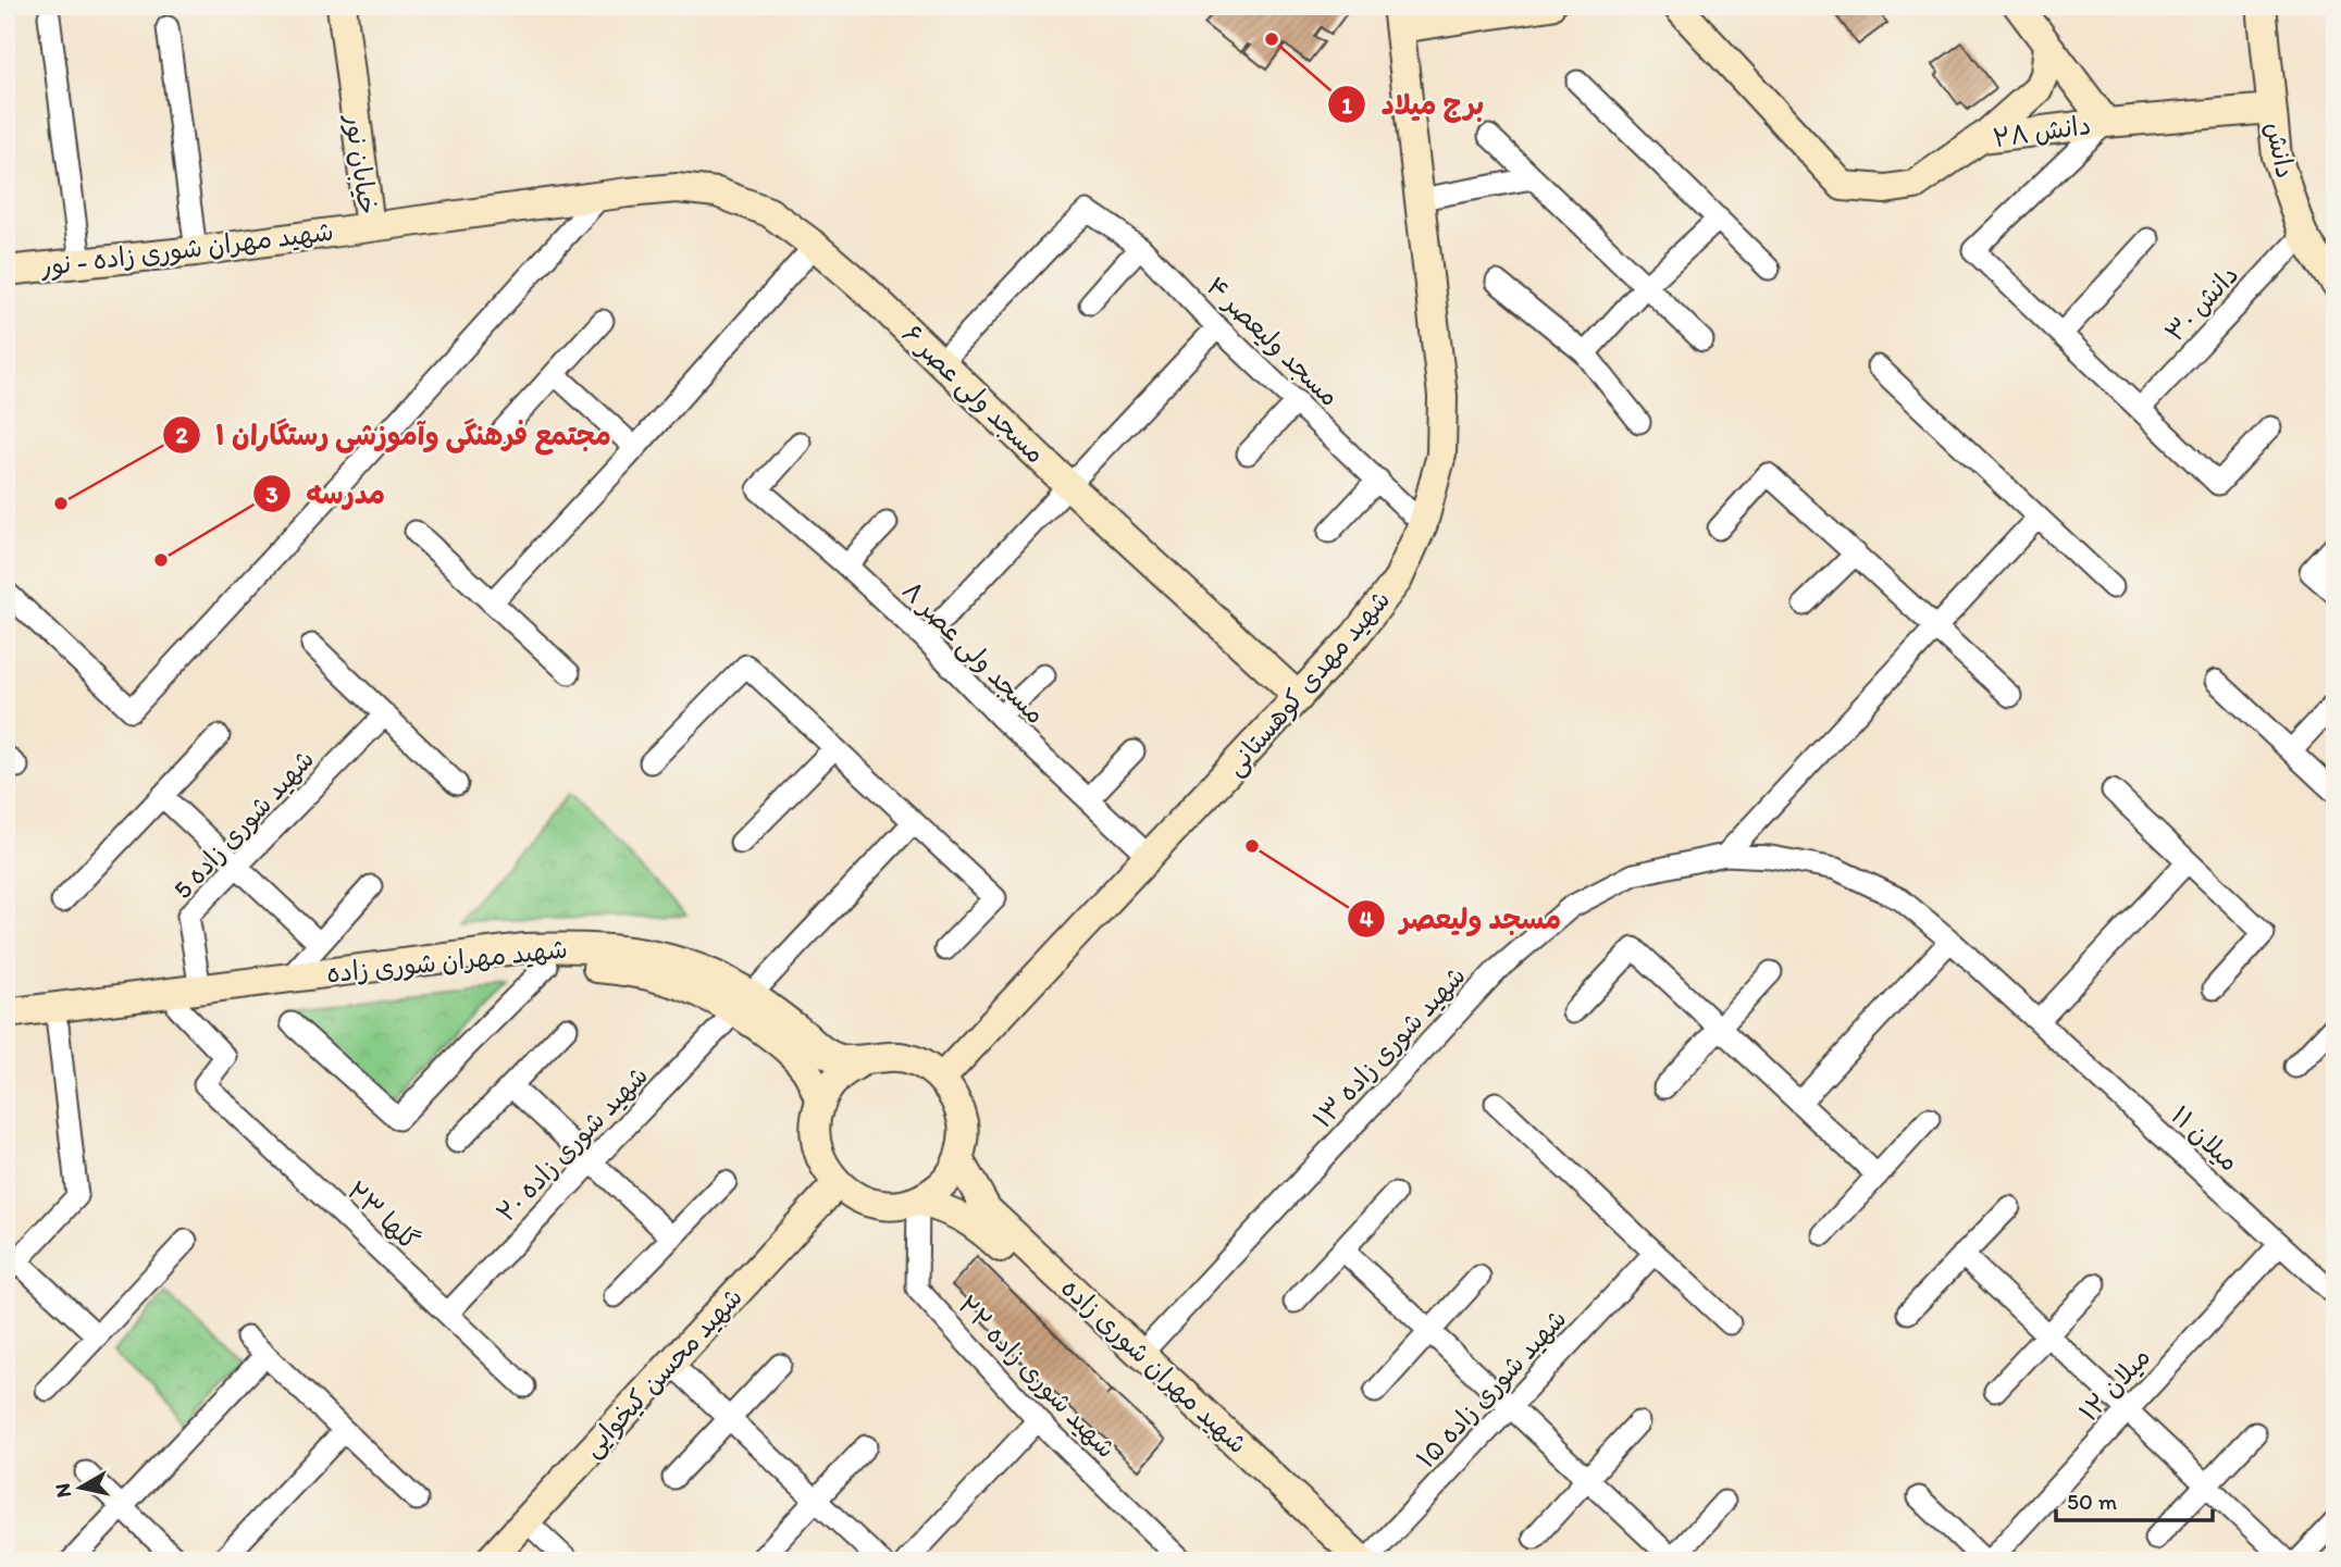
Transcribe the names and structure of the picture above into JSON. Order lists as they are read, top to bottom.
{
  "streets": {
    "street": [
      "دانش ۲۸",
      "دانش",
      "خیابان نور",
      "شهید مهران شوری زاده - نور",
      "دانش ۳۰",
      "مسجد ولیعصر ۴",
      "مسجد ولی عصر ۶",
      "مسجد ولی عصر ۸",
      "شهید مهدی کوهستانی",
      "شهید شوری زاده 5",
      "شهید مهران شوری زاده",
      "شهید شوری زاده ۱۳",
      "میلان ۱۱",
      "شهید شوری زاده ۲۰",
      "گلها ۲۳",
      "شهید محسن کیخوایی",
      "شهید شوری زاده ۲۲",
      "میلان ۱۲",
      "شهید شوری زاده ۱۵"
    ]
  },
  "crossings": [
    ["دانش ۲۸", "دانش"],
    ["دانش", "دانش ۳۰"],
    ["خیابان نور", "شهید مهران شوری زاده - نور"],
    ["خیابان نور", "مسجد ولی عصر ۶"],
    ["مسجد ولیعصر ۴", "مسجد ولی عصر ۶"],
    ["مسجد ولیعصر ۴", "شهید مهدی کوهستانی"],
    ["مسجد ولی عصر ۶", "شهید مهدی کوهستانی"],
    ["مسجد ولی عصر ۸", "شهید مهدی کوهستانی"],
    ["شهید مهدی کوهستانی", "شهید مهران شوری زاده"],
    ["شهید مهدی کوهستانی", "شهید محسن کیخوایی"],
    ["شهید مهدی کوهستانی", "شهید شوری زاده ۲۲"],
    ["شهید شوری زاده 5", "شهید مهران شوری زاده"],
    ["شهید مهران شوری زاده", "شهید شوری زاده ۱۳"],
    ["شهید مهران شوری زاده", "شهید شوری زاده ۲۰"],
    ["شهید مهران شوری زاده", "گلها ۲۳"],
    ["شهید مهران شوری زاده", "شهید محسن کیخوایی"],
    ["شهید مهران شوری زاده", "شهید شوری زاده ۲۲"],
    ["شهید مهران شوری زاده", "شهید شوری زاده ۱۵"],
    ["شهید شوری زاده ۱۳", "میلان ۱۱"],
    ["میلان ۱۱", "میلان ۱۲"],
    ["شهید شوری زاده ۲۰", "گلها ۲۳"],
    ["شهید محسن کیخوایی", "شهید شوری زاده ۲۲"]
  ],
  "places": [
    "برج میلاد",
    "مجتمع فرهنگی وآموزشی رستگاران ۱",
    "مدرسه",
    "مسجد ولیعصر"
  ],
  "scale_bar": "50 m",
  "north": "left"
}
